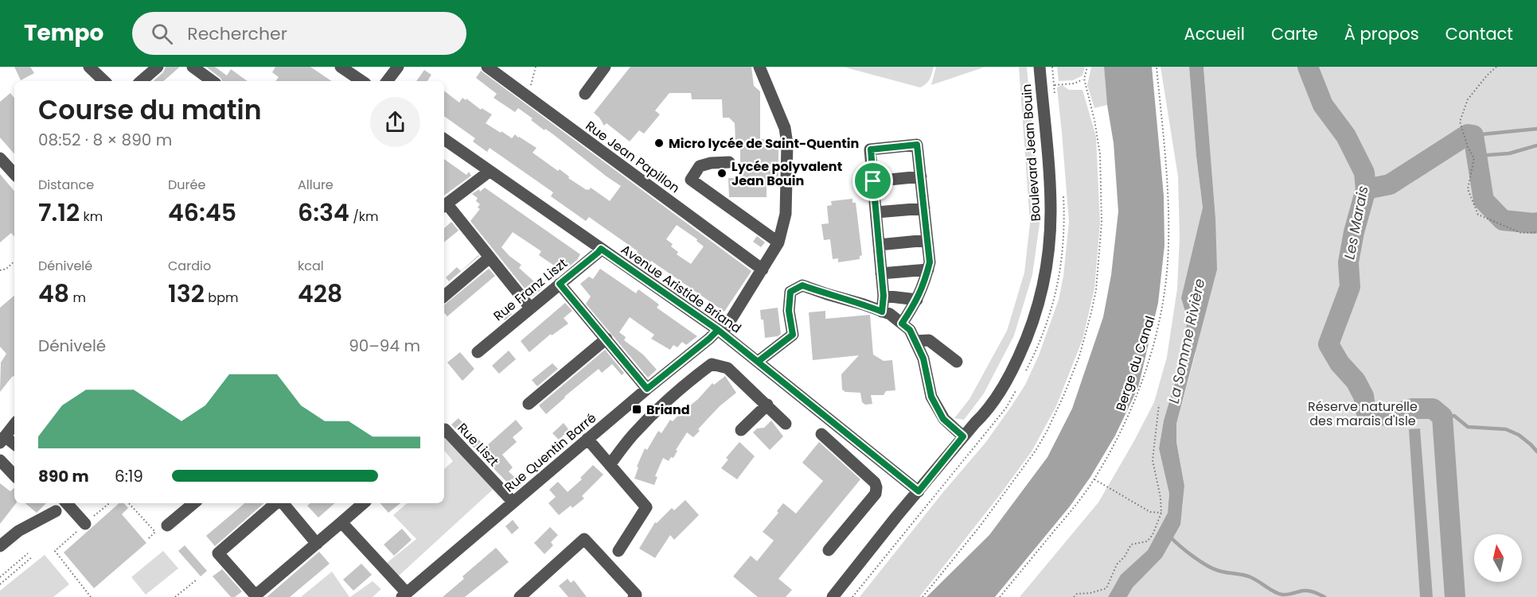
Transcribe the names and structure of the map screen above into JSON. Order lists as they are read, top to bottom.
{
  "streets": {
    "street": [
      "Boulevard Jean Bouin",
      "Rue Jean Papillon",
      "Avenue Aristide Briand",
      "Rue Franz Liszt",
      "Rue Liszt",
      "Rue Quentin Barré"
    ],
    "path": ["Berge du Canal"]
  },
  "crossings": [
    ["Boulevard Jean Bouin", "Avenue Aristide Briand"],
    ["Rue Jean Papillon", "Rue Quentin Barré"],
    ["Avenue Aristide Briand", "Rue Franz Liszt"],
    ["Avenue Aristide Briand", "Rue Quentin Barré"],
    ["Rue Liszt", "Rue Quentin Barré"]
  ],
  "water": ["Les Marais", "La Somme Rivière"],
  "parks": ["Réserve naturelle des marais d'Isle"],
  "places": {
    "other": ["Micro lycée de Saint-Quentin", "Lycée polyvalent Jean Bouin"],
    "transit": ["Briand"]
  },
  "north": "top",
  "page": {
    "header": "Tempo",
    "search": "Rechercher",
    "nav": [
      "Accueil",
      "Carte",
      "À propos",
      "Contact"
    ],
    "heading": ["Course du matin", "08:52 · 8 × 890 m"],
    "stats": [
      ["Distance", "7.12 km"],
      ["Durée", "46:45"],
      ["Allure", "6:34 /km"],
      ["Dénivelé", "48 m"],
      ["Cardio", "132 bpm"],
      ["kcal", "428"]
    ],
    "chart": ["Dénivelé", "90–94 m"],
    "list": [
      {
        "name": "890 m",
        "note": "6:19"
      }
    ]
  }
}
